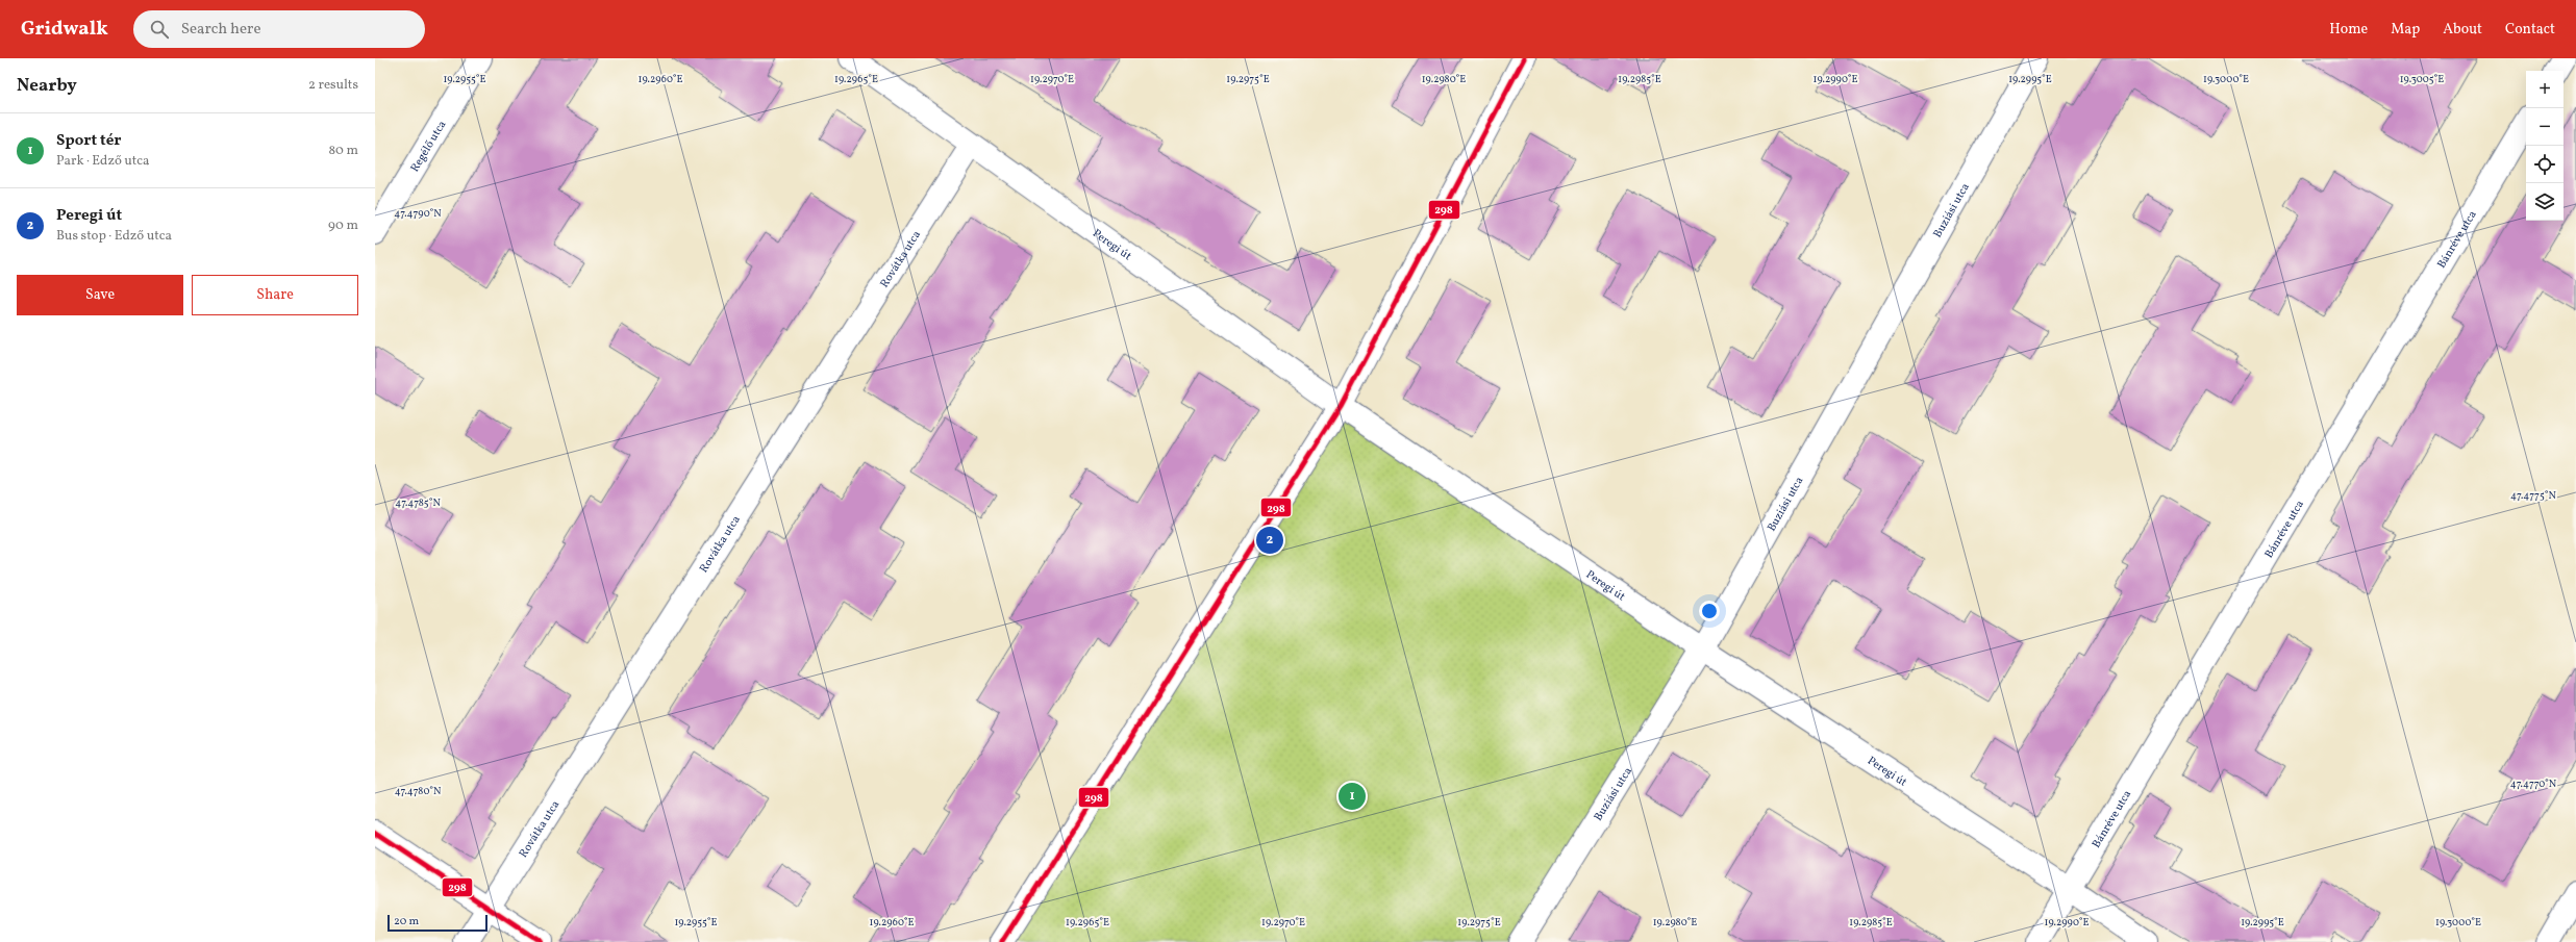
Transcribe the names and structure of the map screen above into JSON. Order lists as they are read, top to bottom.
{
  "streets": {
    "street": [
      "Regélő utca",
      "Buziási utca",
      "Bánréve utca",
      "Peregi út",
      "Rovátka utca"
    ]
  },
  "crossings": [
    ["Buziási utca", "Peregi út"],
    ["Bánréve utca", "Peregi út"],
    ["Peregi út", "Rovátka utca"]
  ],
  "lines": ["transit line 298"],
  "scale_bar": "20 m",
  "page": {
    "header": "Gridwalk",
    "search": "Search here",
    "nav": [
      "Home",
      "Map",
      "About",
      "Contact"
    ],
    "heading": ["Nearby", "2 results"],
    "map_buttons": ["+", "−"],
    "list": [
      {
        "mark": "1",
        "name": "Sport tér",
        "note": "Park · Edző utca",
        "value": "80 m"
      },
      {
        "mark": "2",
        "name": "Peregi út",
        "note": "Bus stop · Edző utca",
        "value": "90 m"
      }
    ],
    "buttons": ["Save", "Share"],
    "pins": ["2", "1"],
    "scale": "20 m"
  },
  "coordinates": [
    "19.2955°E",
    "19.2960°E",
    "19.2965°E",
    "19.2970°E",
    "19.2975°E",
    "19.2980°E",
    "19.2985°E",
    "19.2990°E",
    "19.2995°E",
    "19.3000°E",
    "19.3005°E",
    "47.4790°N",
    "47.4775°N",
    "47.4785°N",
    "47.4770°N",
    "47.4780°N"
  ]
}
